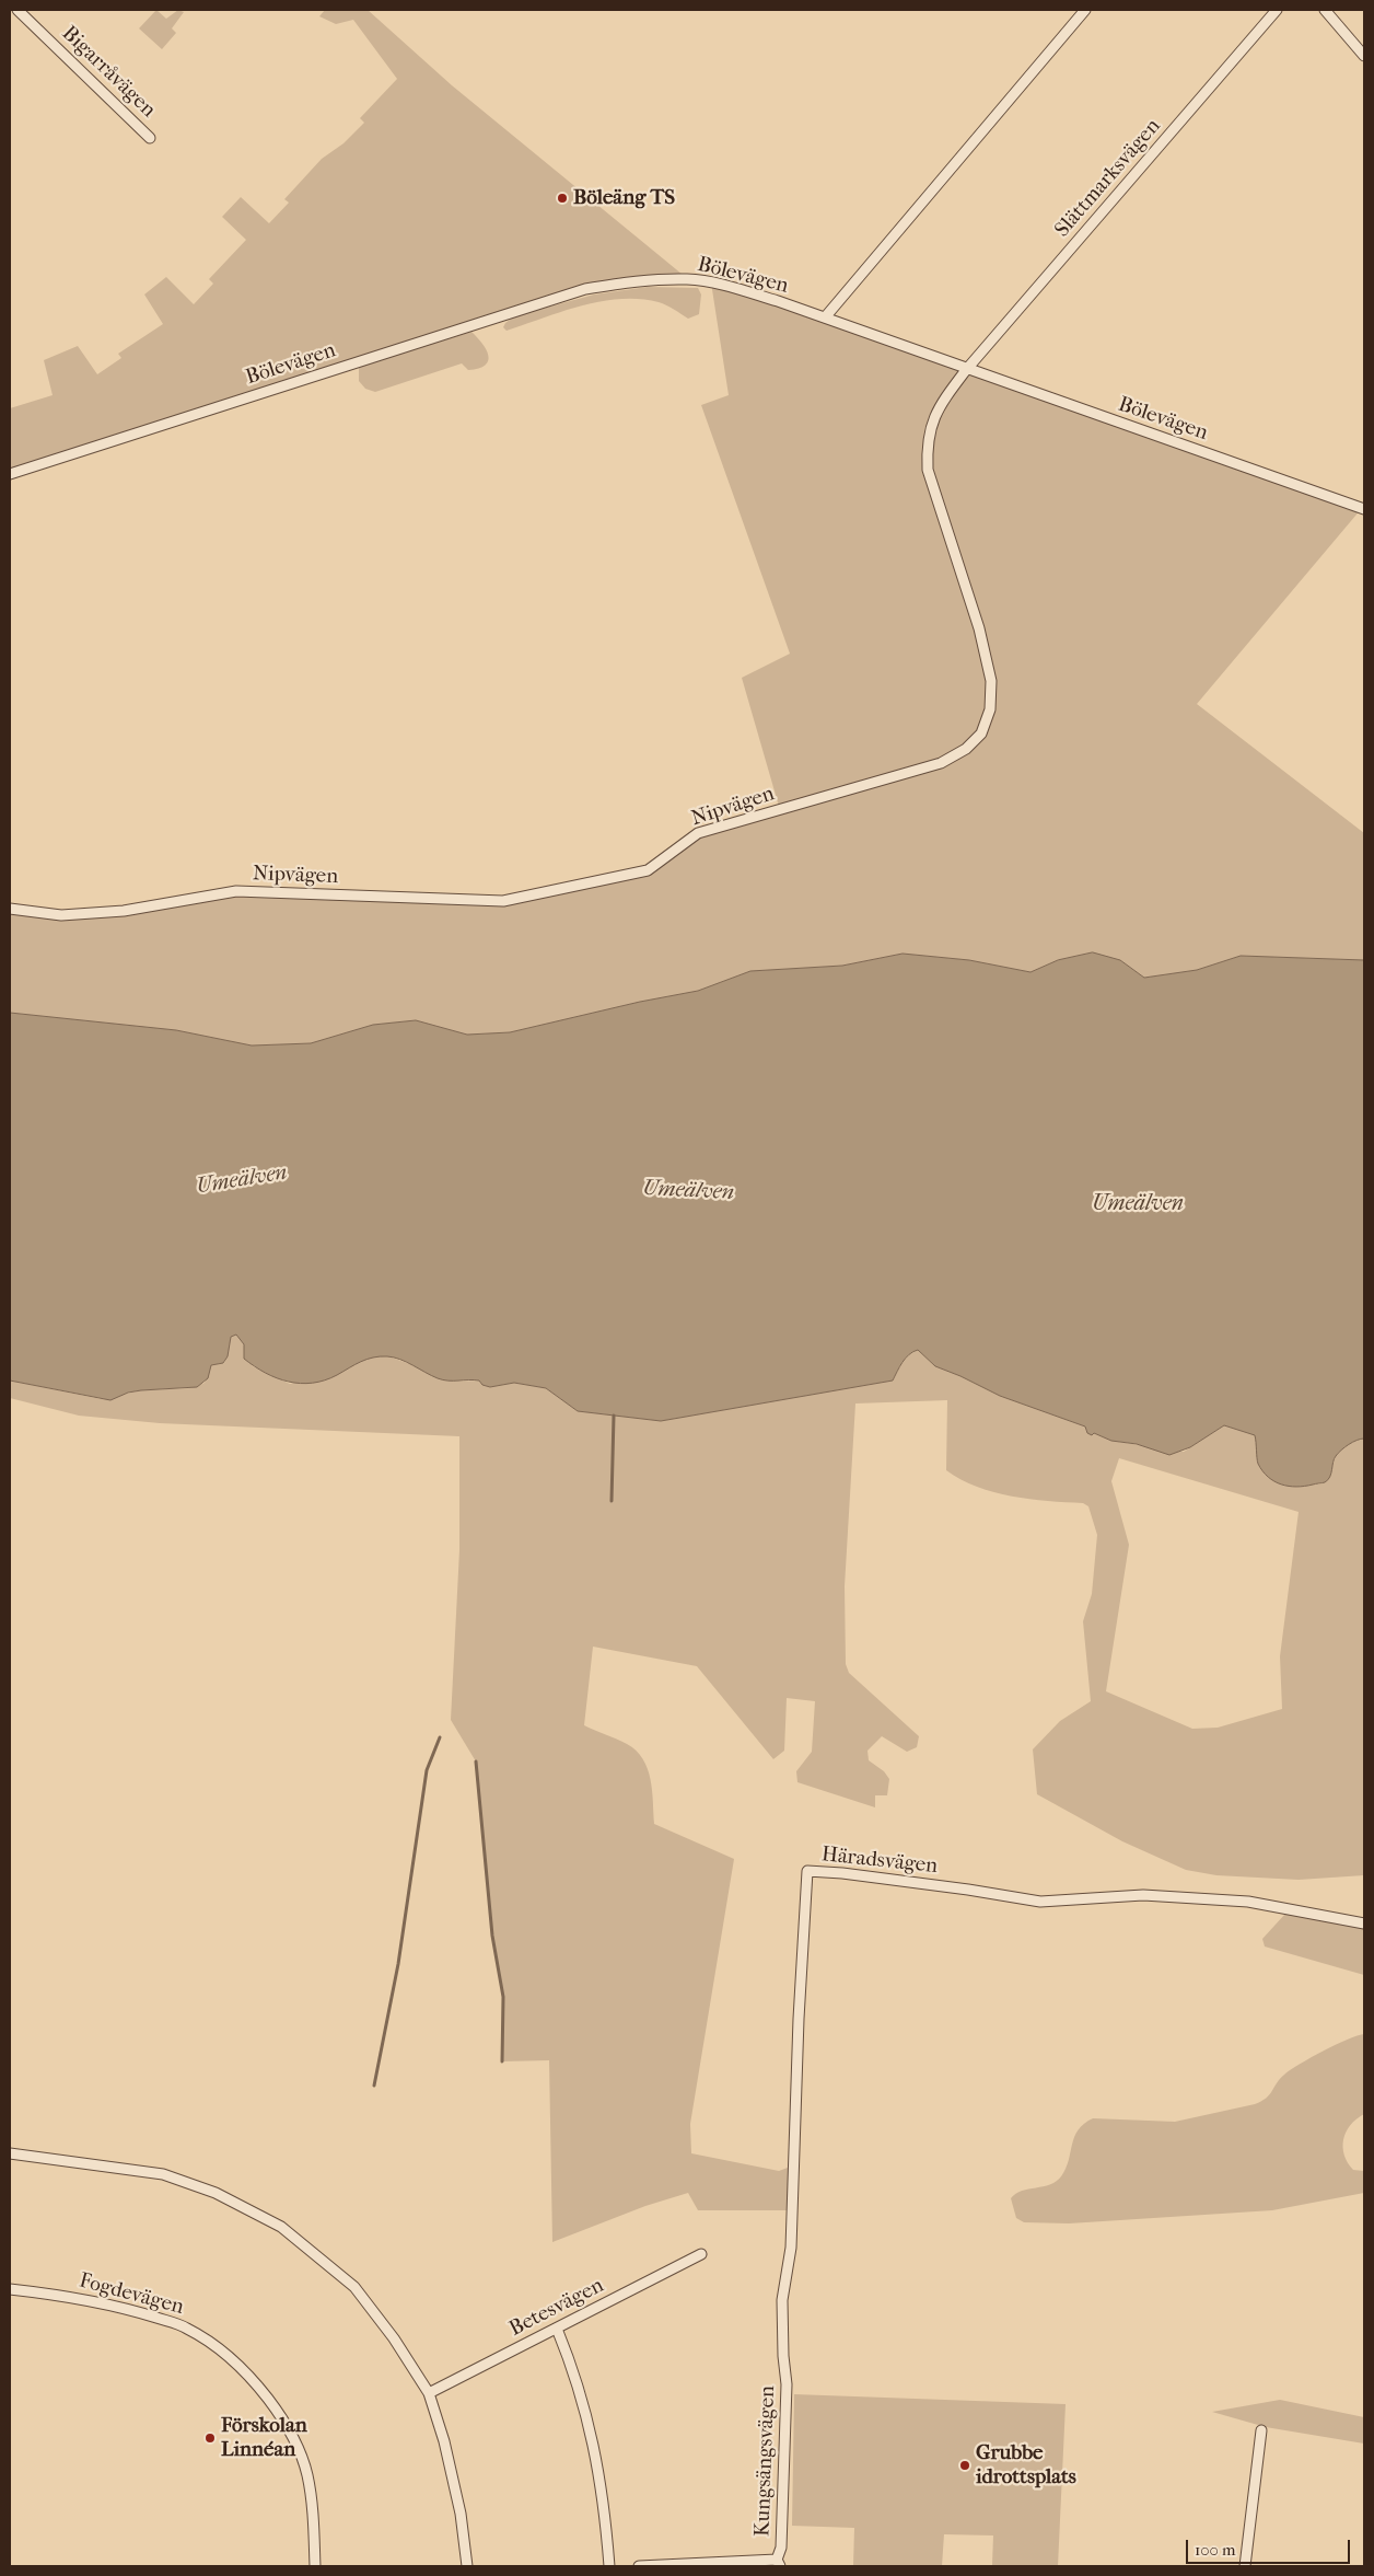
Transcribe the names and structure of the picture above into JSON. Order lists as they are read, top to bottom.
{
  "streets": {
    "street": [
      "Bigarråvägen",
      "Slättmarksvägen",
      "Bölevägen",
      "Nipvägen",
      "Häradsvägen",
      "Fogdevägen",
      "Betesvägen",
      "Kungsängsvägen"
    ]
  },
  "crossings": [
    ["Slättmarksvägen", "Bölevägen"],
    ["Slättmarksvägen", "Nipvägen"],
    ["Bölevägen", "Nipvägen"],
    ["Häradsvägen", "Kungsängsvägen"]
  ],
  "water": ["Umeälven"],
  "places": ["Böleäng TS", "Förskolan Linnéan", "Grubbe idrottsplats"],
  "scale_bar": "100 m"
}
